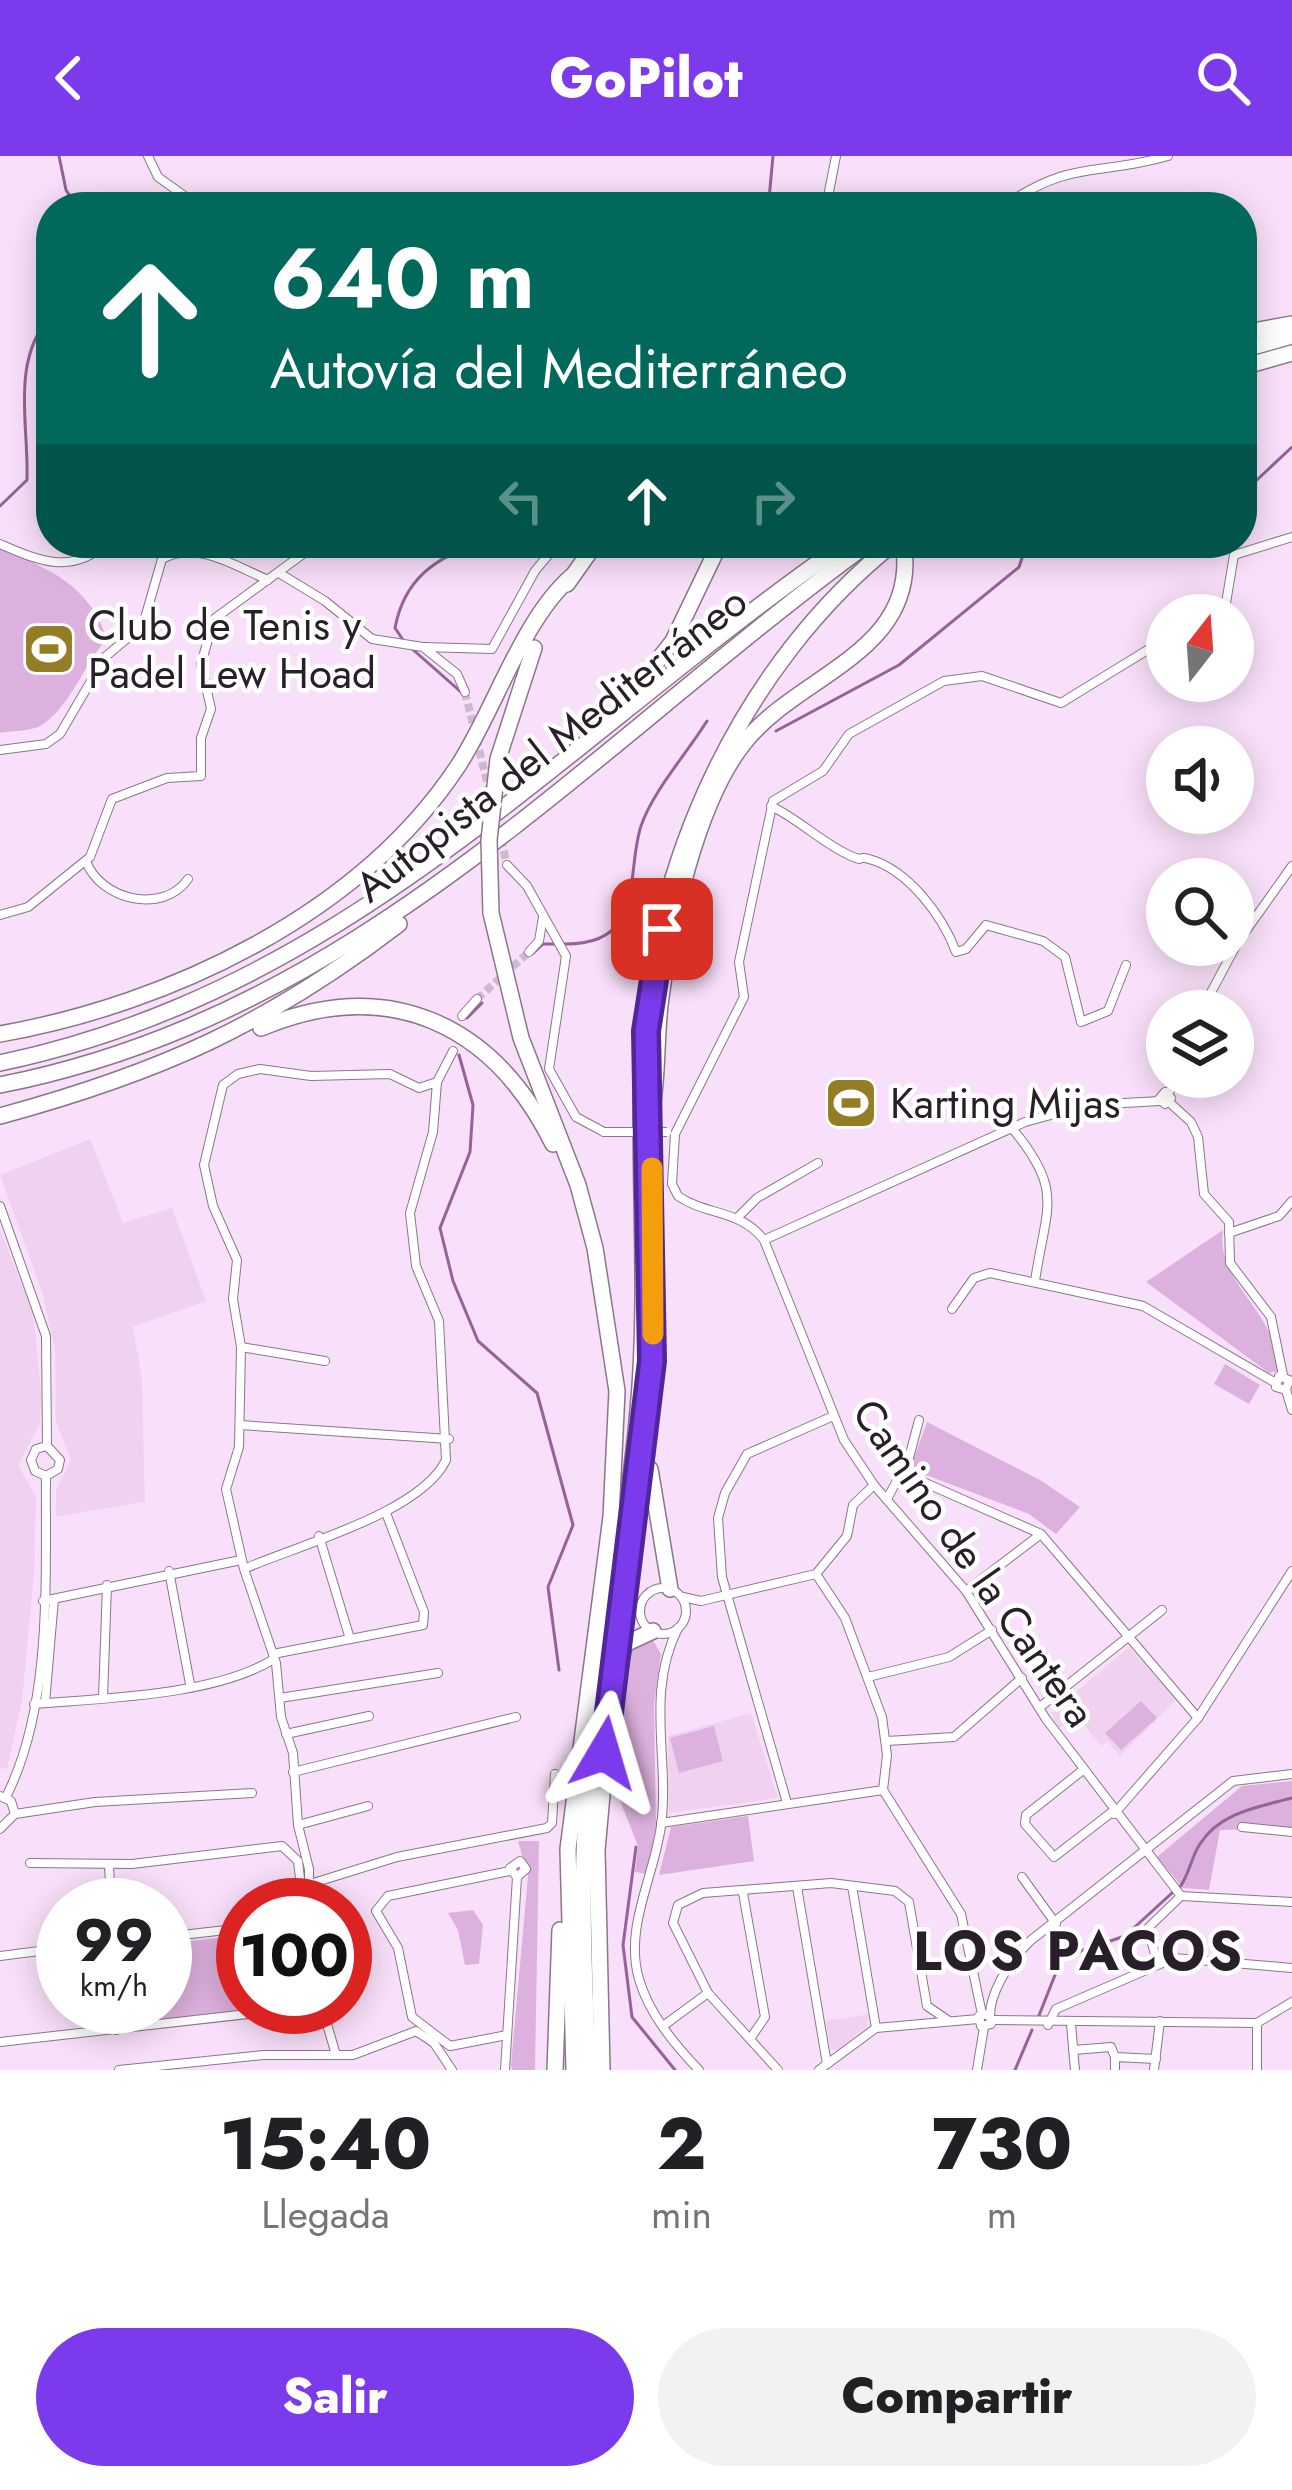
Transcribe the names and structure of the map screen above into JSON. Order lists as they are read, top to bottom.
{
  "streets": {
    "highway": ["Autopista del Mediterráneo"],
    "street": ["Camino de la Cantera"]
  },
  "districts": ["LOS PACOS"],
  "places": {
    "sports": ["Club de Tenis y Padel Lew Hoad", "Karting Mijas"]
  },
  "north": "top",
  "page": {
    "header": "GoPilot",
    "turn": ["640 m", "Autovía del Mediterráneo"],
    "speed": "99 km/h",
    "limit": "100",
    "eta": [
      "15:40",
      "Llegada",
      "2",
      "min",
      "730",
      "m"
    ],
    "buttons": ["Salir", "Compartir"]
  }
}
